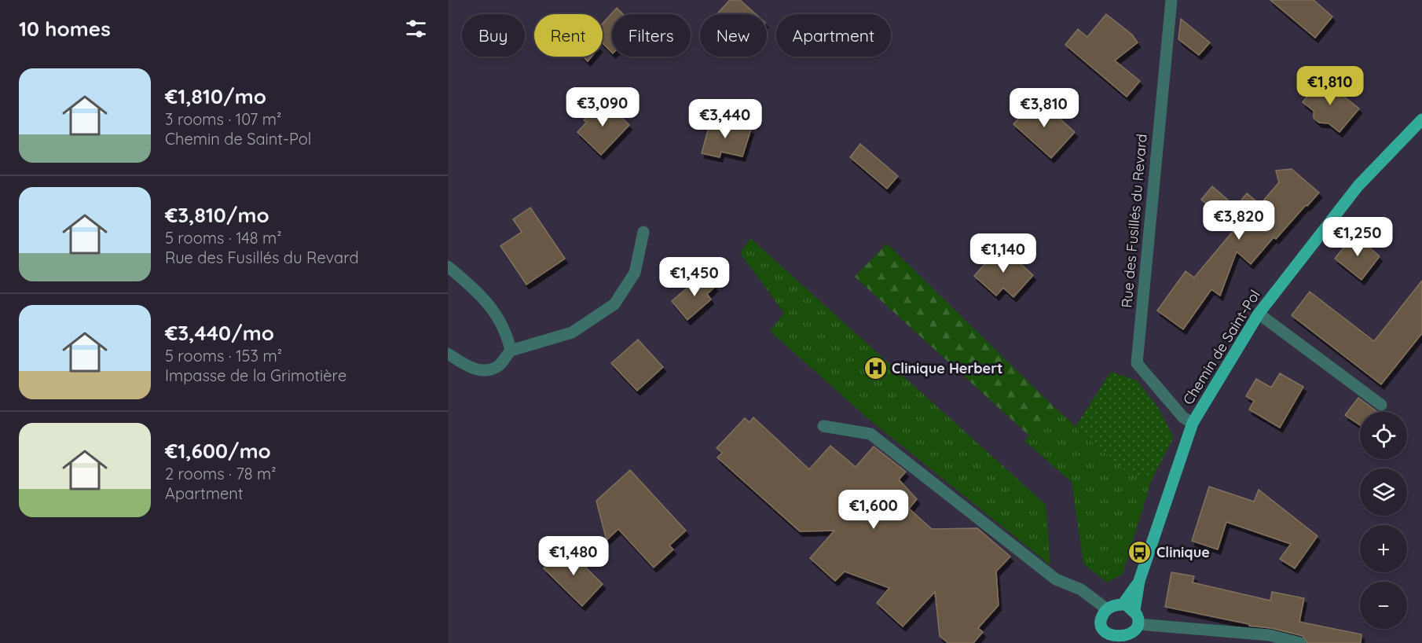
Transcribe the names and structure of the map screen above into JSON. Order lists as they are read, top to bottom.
{
  "streets": {
    "main road": ["Chemin de Saint-Pol"],
    "street": ["Rue des Fusillés du Revard"]
  },
  "crossings": [
    ["Rue des Fusillés du Revard", "Chemin de Saint-Pol"]
  ],
  "places": {
    "hospital": ["Clinique Herbert"],
    "bus stop": ["Clinique"]
  },
  "page": {
    "heading": "10 homes",
    "chip": [
      "Buy",
      "Rent",
      "Filters",
      "New",
      "Apartment"
    ],
    "list": [
      {
        "name": "€1,810/mo",
        "note": "3 rooms · 107 m² · Chemin de Saint-Pol"
      },
      {
        "name": "€3,810/mo",
        "note": "5 rooms · 148 m² · Rue des Fusillés du Revard"
      },
      {
        "name": "€3,440/mo",
        "note": "5 rooms · 153 m² · Impasse de la Grimotière"
      },
      {
        "name": "€1,600/mo",
        "note": "2 rooms · 78 m² · Apartment"
      }
    ],
    "price": [
      "€1,810",
      "€3,090",
      "€3,810",
      "€3,440",
      "€3,820",
      "€1,250",
      "€1,140",
      "€1,450",
      "€1,600",
      "€1,480"
    ],
    "map_buttons": ["+", "−"]
  }
}
